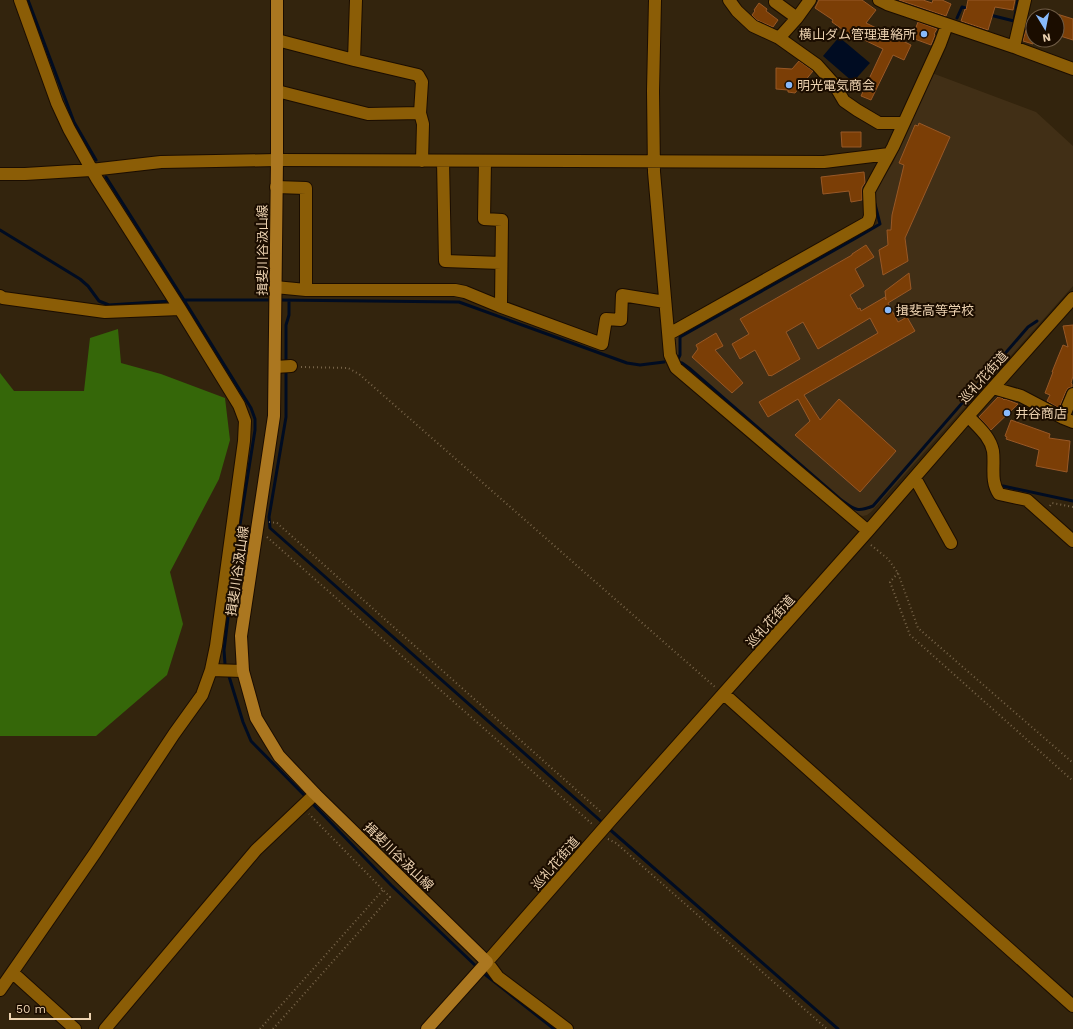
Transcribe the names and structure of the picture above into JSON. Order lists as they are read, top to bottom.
{
  "streets": {
    "main road": ["揖斐川谷汲山線"],
    "street": ["巡礼花街道"]
  },
  "crossings": [
    ["揖斐川谷汲山線", "巡礼花街道"]
  ],
  "places": [
    "横山ダム管理連絡所",
    "明光電気商会",
    "揖斐高等学校",
    "井谷商店"
  ],
  "scale_bar": "50 m",
  "north": "bottom"
}
